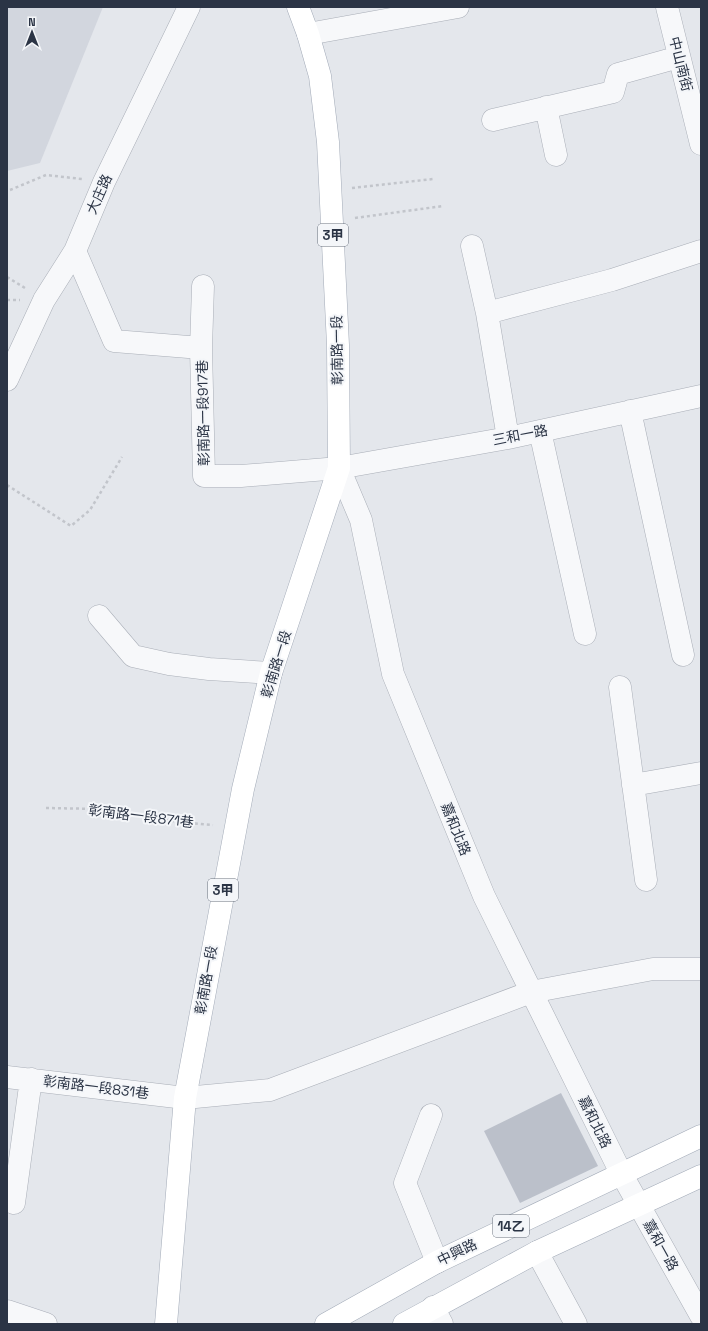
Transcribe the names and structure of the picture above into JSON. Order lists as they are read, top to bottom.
{
  "streets": {
    "main road": [
      "3甲",
      "彰南路一段",
      "14乙",
      "中興路"
    ],
    "street": [
      "中山南街",
      "大庄路",
      "彰南路一段917巷",
      "三和一路",
      "嘉和北路",
      "彰南路一段831巷",
      "嘉和一路"
    ],
    "path": ["彰南路一段871巷"]
  },
  "crossings": [
    ["彰南路一段", "彰南路一段917巷"],
    ["彰南路一段", "三和一路"],
    ["彰南路一段", "彰南路一段871巷"],
    ["彰南路一段", "嘉和北路"],
    ["彰南路一段", "彰南路一段831巷"],
    ["彰南路一段917巷", "三和一路"],
    ["彰南路一段917巷", "嘉和北路"],
    ["三和一路", "嘉和北路"],
    ["嘉和北路", "彰南路一段831巷"],
    ["嘉和北路", "嘉和一路"],
    ["嘉和北路", "中興路"],
    ["14乙", "嘉和一路"],
    ["嘉和一路", "中興路"]
  ],
  "north": "top"
}
